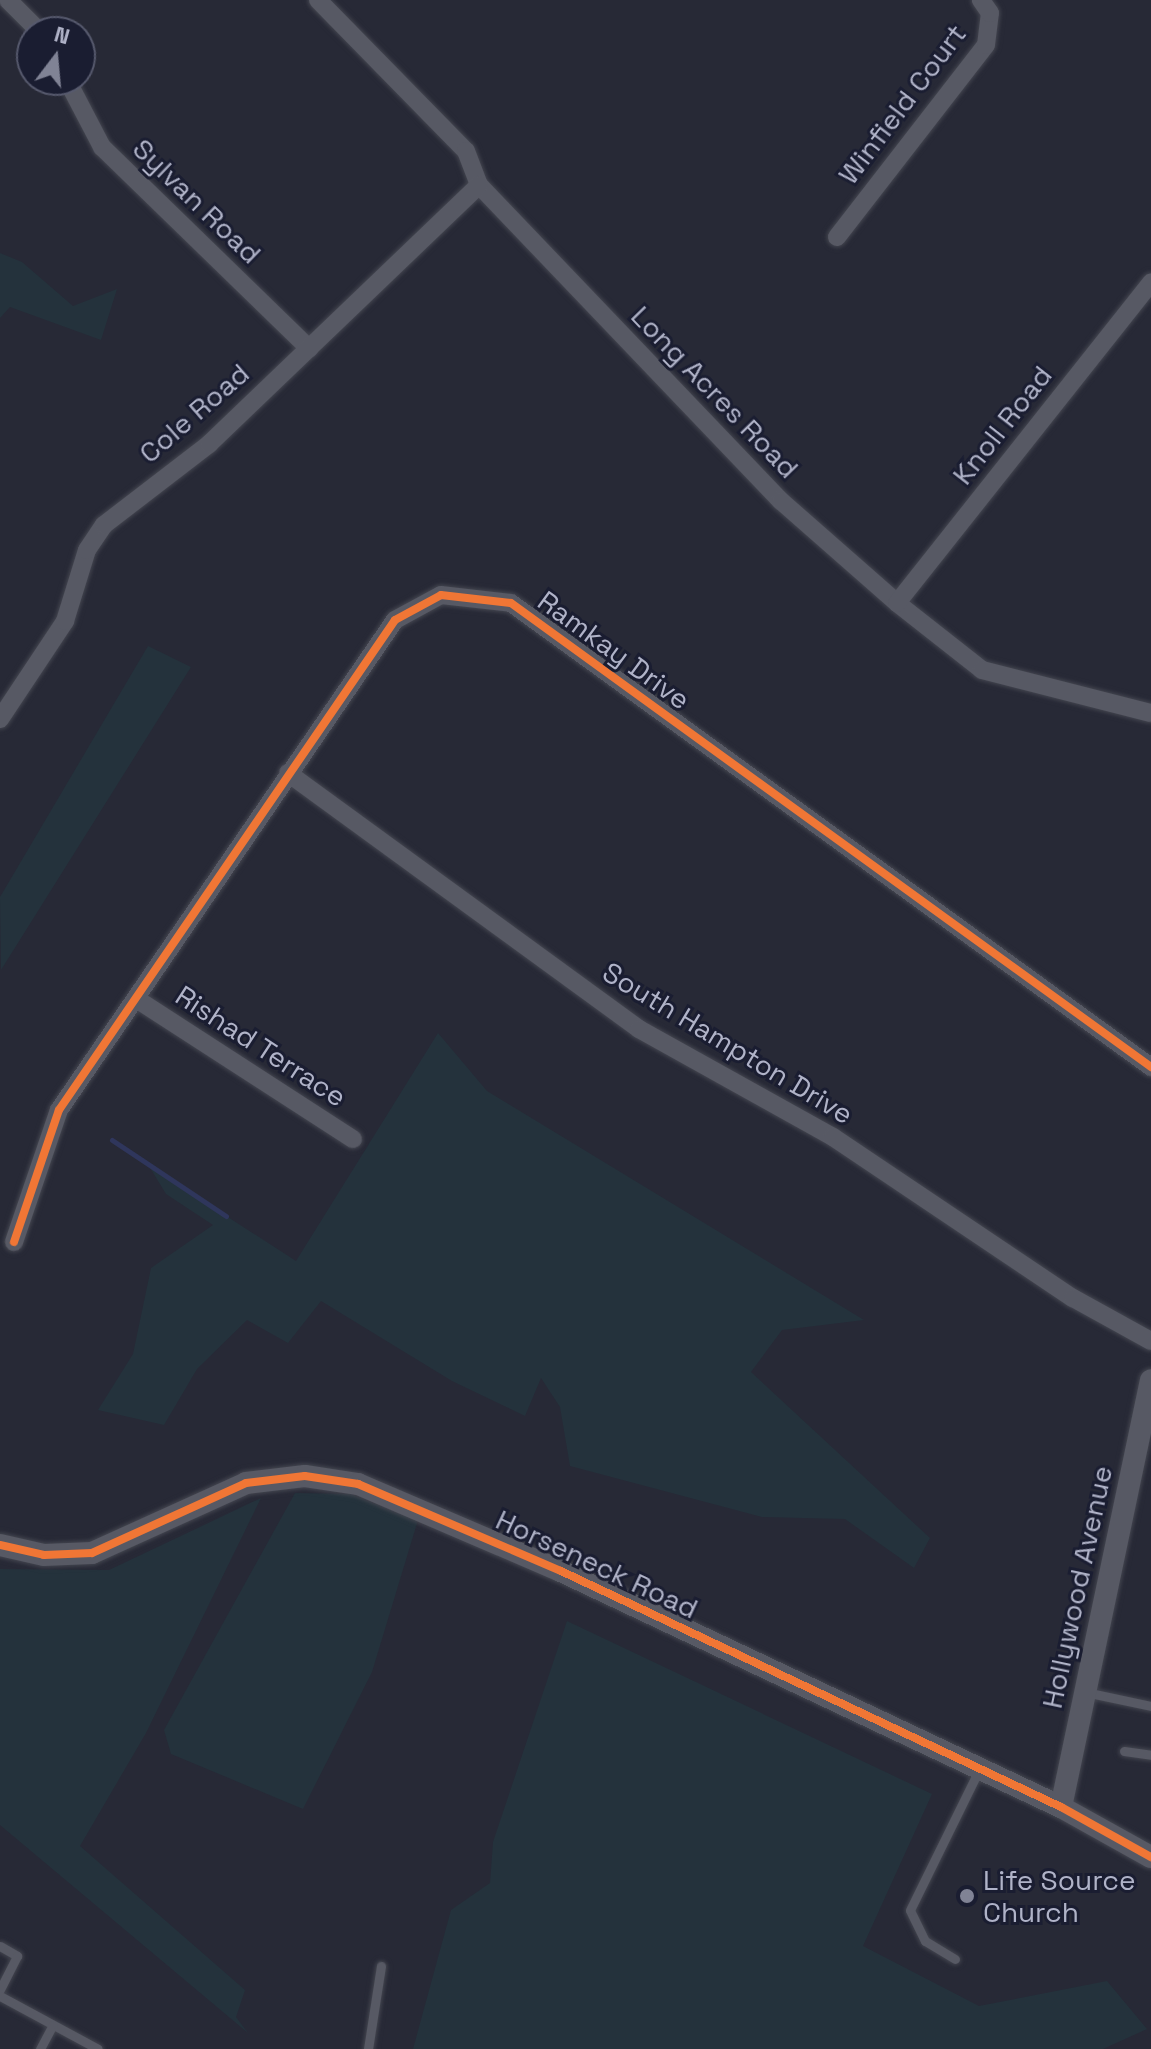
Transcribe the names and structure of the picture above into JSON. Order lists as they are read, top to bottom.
{
  "streets": {
    "street": [
      "Winfield Court",
      "Sylvan Road",
      "Long Acres Road",
      "Cole Road",
      "Knoll Road",
      "Ramkay Drive",
      "South Hampton Drive",
      "Rishad Terrace",
      "Horseneck Road",
      "Hollywood Avenue"
    ]
  },
  "crossings": [
    ["Sylvan Road", "Cole Road"],
    ["Long Acres Road", "Cole Road"],
    ["Long Acres Road", "Knoll Road"],
    ["Ramkay Drive", "South Hampton Drive"],
    ["Ramkay Drive", "Rishad Terrace"],
    ["Horseneck Road", "Hollywood Avenue"]
  ],
  "places": ["Life Source Church"],
  "north": "top"
}
